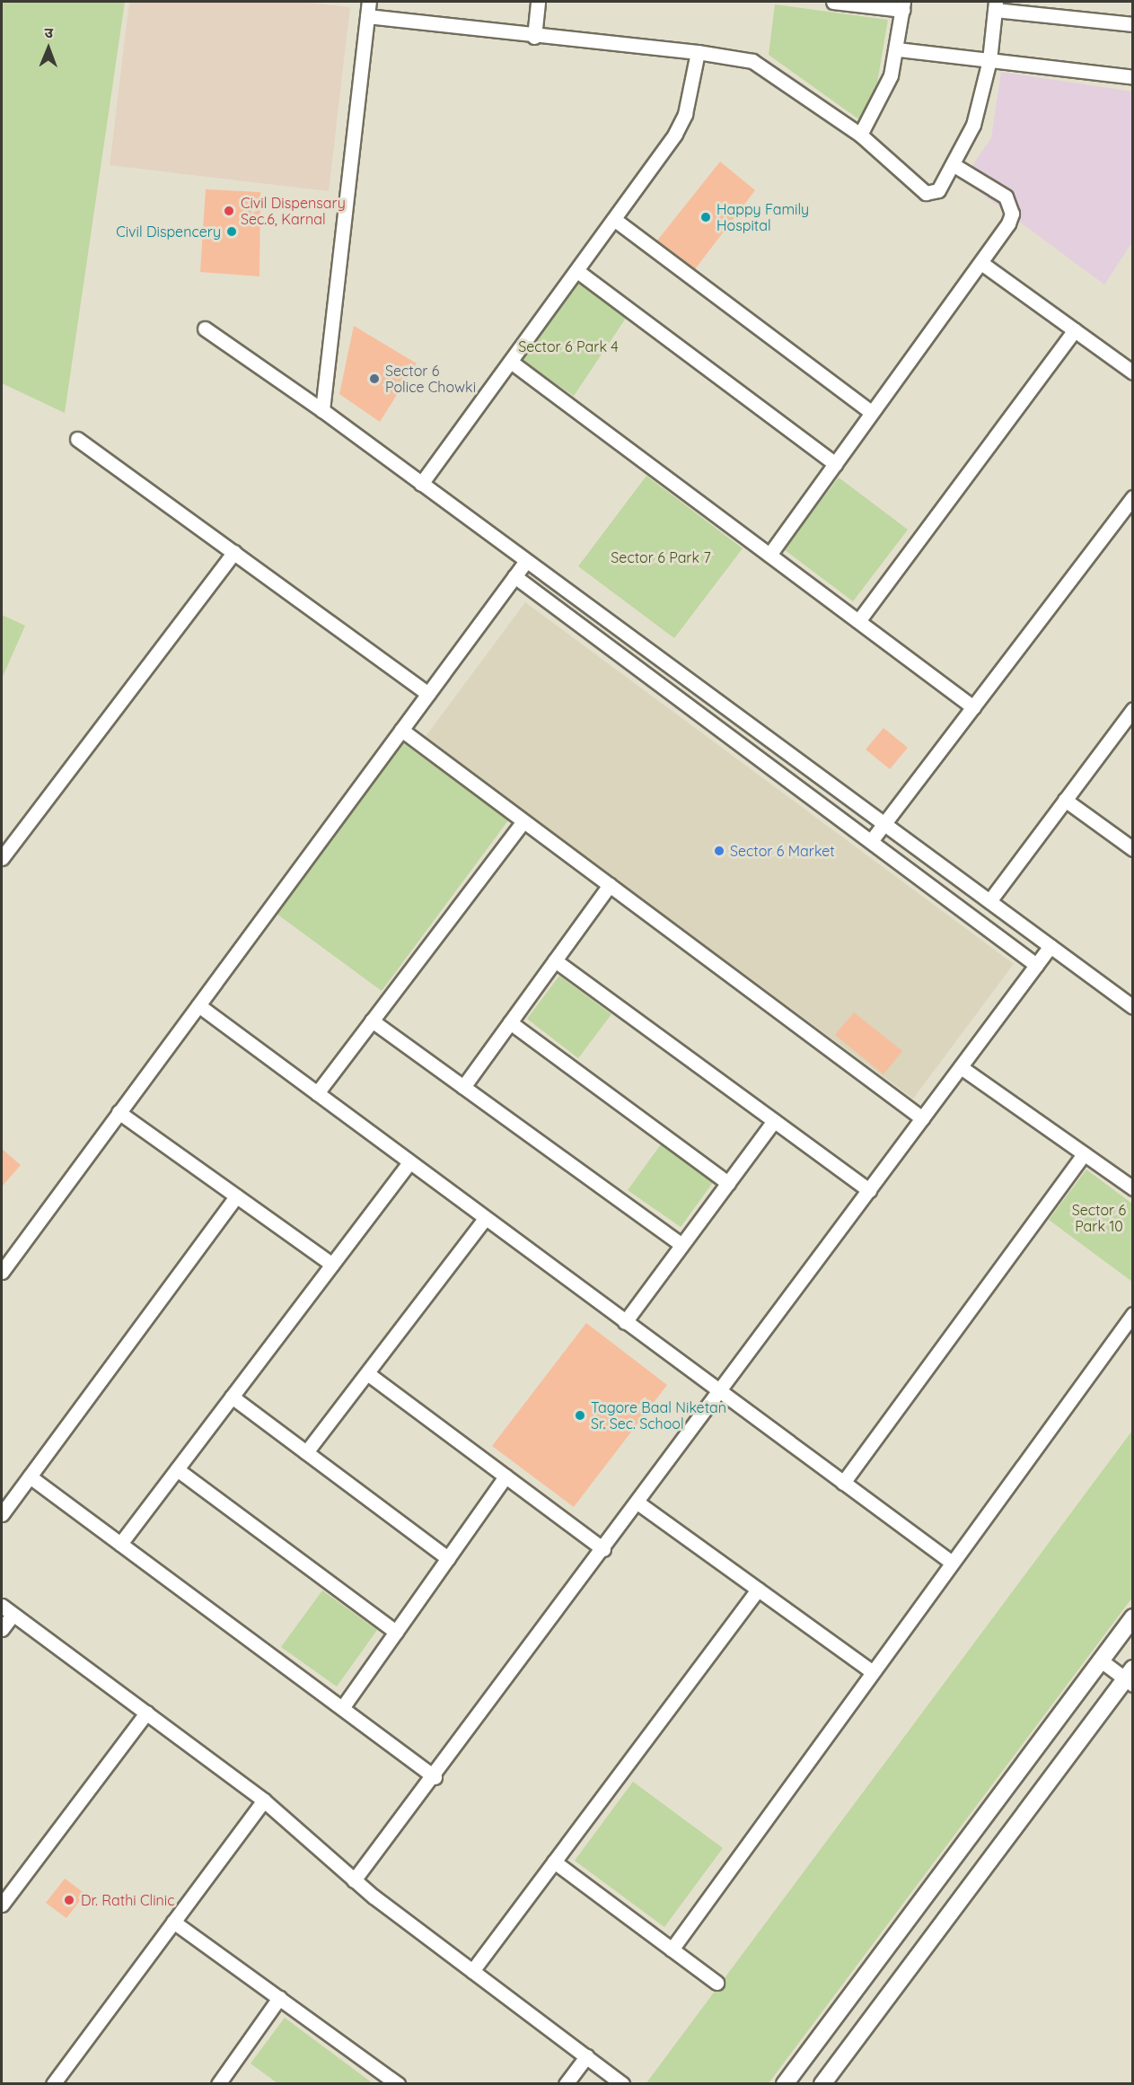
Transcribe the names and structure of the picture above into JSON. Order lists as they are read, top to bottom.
{
  "parks": ["Sector 6 Park 4", "Sector 6 Park 7", "Sector 6 Park 10"],
  "places": [
    "Civil Dispensary Sec.6, Karnal",
    "Happy Family Hospital",
    "Civil Dispencery",
    "Sector 6 Police Chowki",
    "Sector 6 Market",
    "Tagore Baal Niketan Sr. Sec. School",
    "Dr. Rathi Clinic"
  ],
  "north": "top"
}
